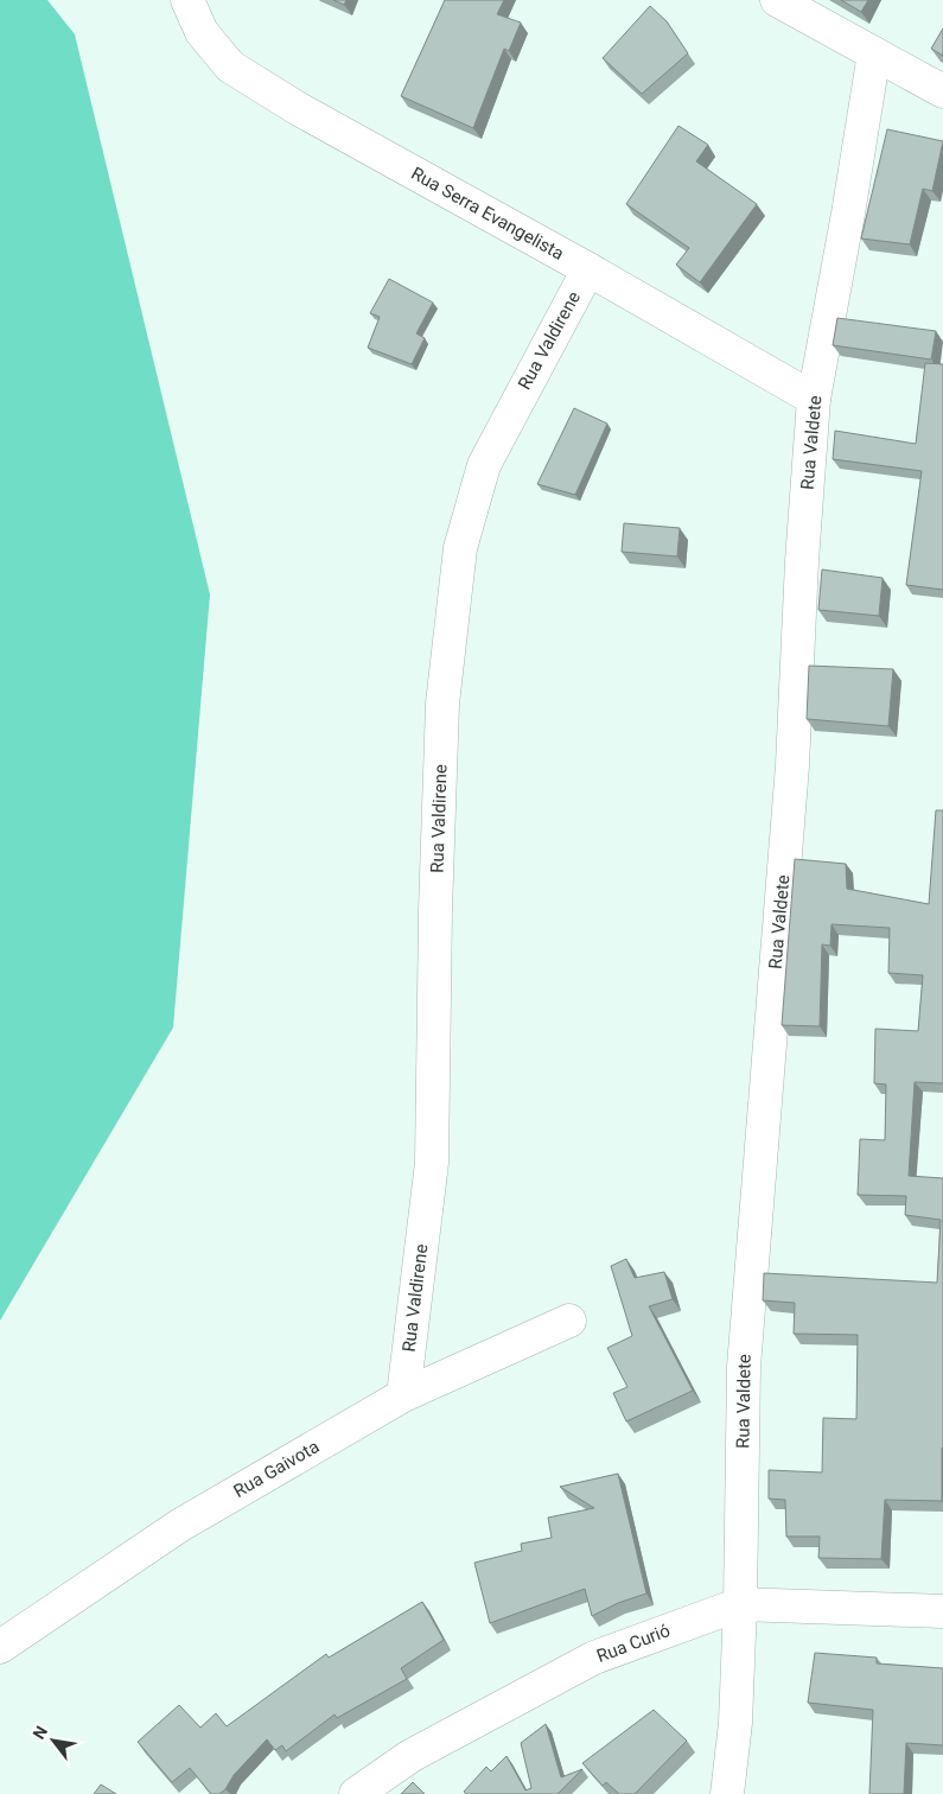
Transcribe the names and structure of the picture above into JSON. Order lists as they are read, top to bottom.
{
  "streets": {
    "street": [
      "Rua Serra Evangelista",
      "Rua Valdirene",
      "Rua Valdete",
      "Rua Gaivota",
      "Rua Curió"
    ]
  },
  "crossings": [
    ["Rua Serra Evangelista", "Rua Valdirene"],
    ["Rua Serra Evangelista", "Rua Valdete"],
    ["Rua Valdirene", "Rua Gaivota"],
    ["Rua Valdete", "Rua Curió"]
  ],
  "north": "top left"
}
